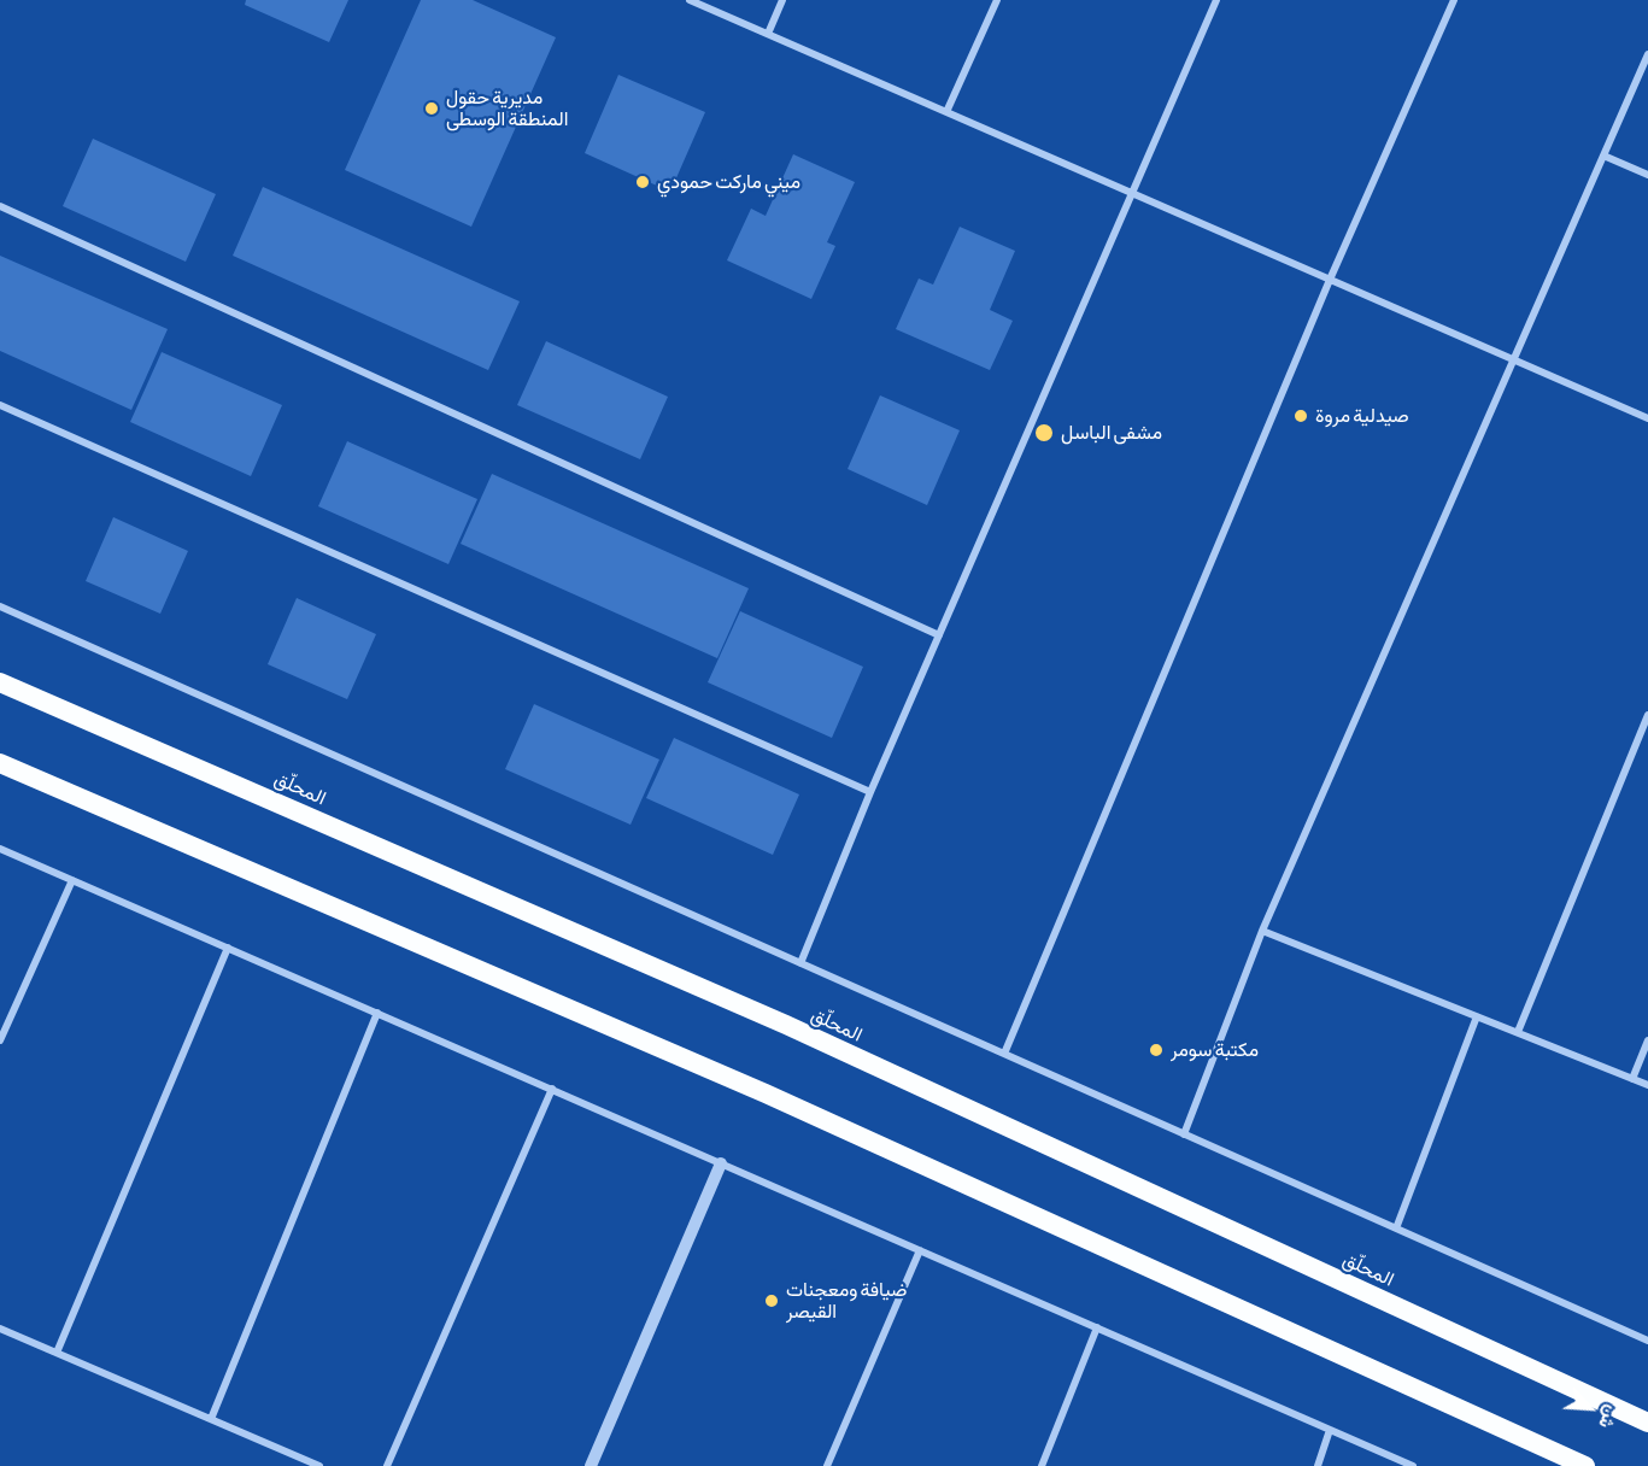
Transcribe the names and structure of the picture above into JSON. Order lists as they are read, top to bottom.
{
  "streets": {
    "highway": ["المحلّق"]
  },
  "places": [
    "مديرية حقول المنطقة الوسطى",
    "ميني ماركت حمودي",
    "صيدلية مروة",
    "مشفى الباسل",
    "مكتبة سومر",
    "ضيافة ومعجنات القيصر"
  ],
  "north": "bottom right"
}
